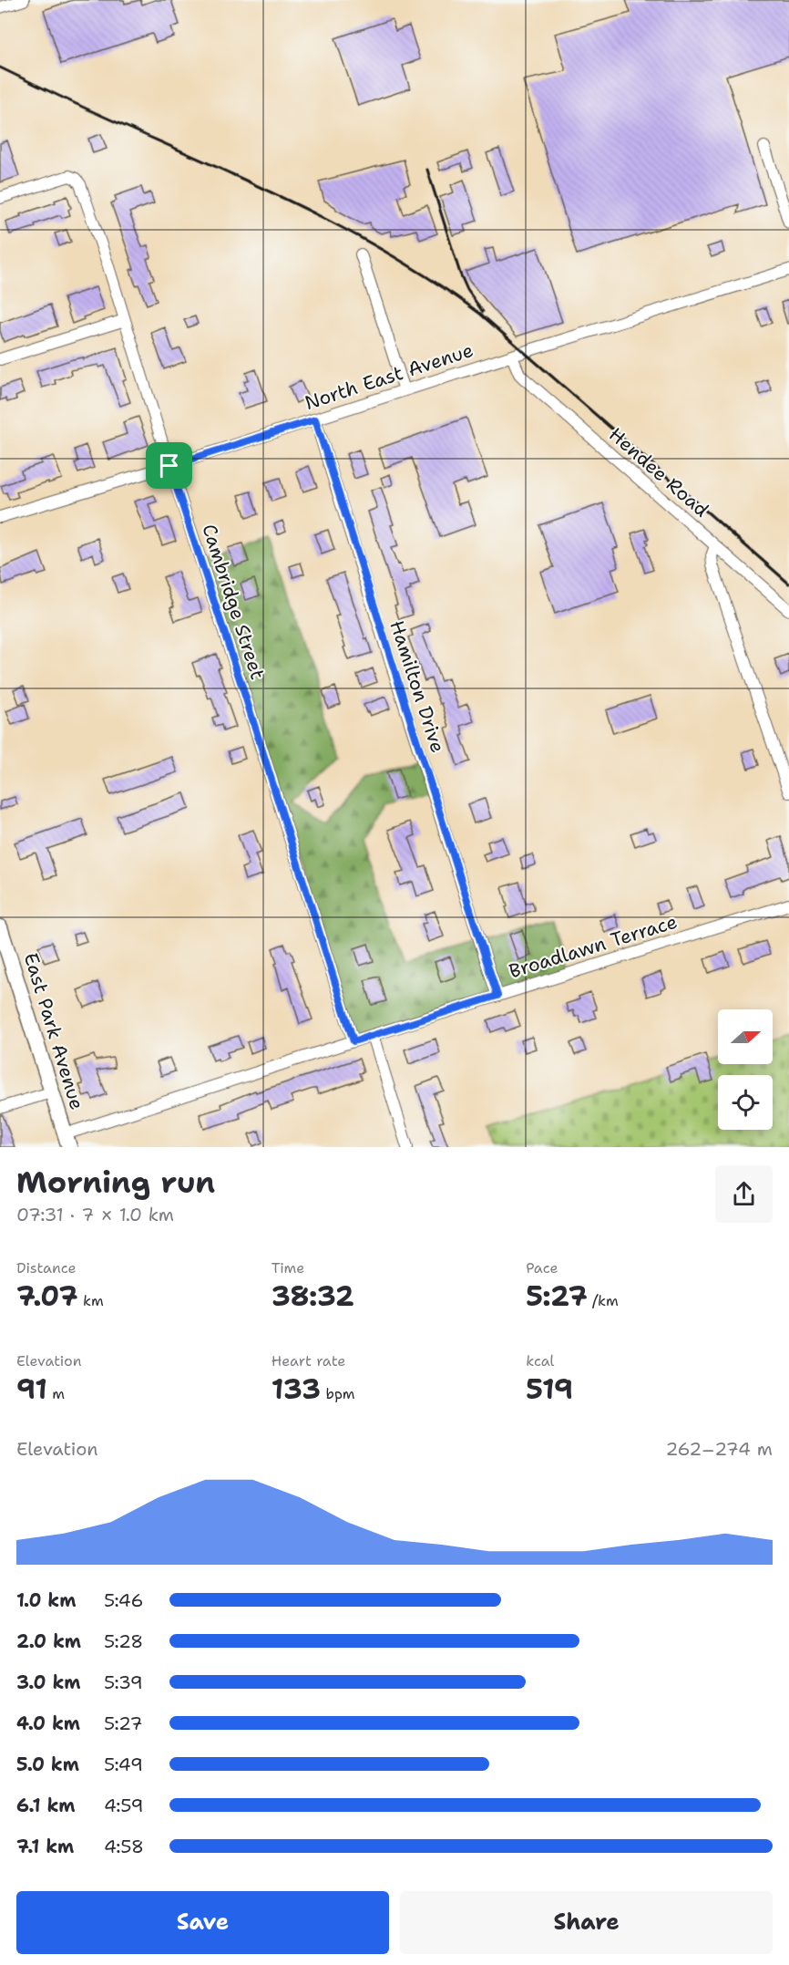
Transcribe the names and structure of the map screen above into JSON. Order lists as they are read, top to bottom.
{
  "streets": {
    "main road": ["East Park Avenue"],
    "street": [
      "North East Avenue",
      "Hendee Road",
      "Cambridge Street",
      "Hamilton Drive",
      "Broadlawn Terrace"
    ]
  },
  "crossings": [
    ["North East Avenue", "Hendee Road"],
    ["North East Avenue", "Cambridge Street"],
    ["North East Avenue", "Hamilton Drive"],
    ["Cambridge Street", "Broadlawn Terrace"],
    ["Hamilton Drive", "Broadlawn Terrace"],
    ["Broadlawn Terrace", "East Park Avenue"]
  ],
  "north": "right",
  "page": {
    "heading": ["Morning run", "07:31 · 7 × 1.0 km"],
    "stats": [
      ["Distance", "7.07 km"],
      ["Time", "38:32"],
      ["Pace", "5:27 /km"],
      ["Elevation", "91 m"],
      ["Heart rate", "133 bpm"],
      ["kcal", "519"]
    ],
    "chart": ["Elevation", "262–274 m"],
    "list": [
      {
        "name": "1.0 km",
        "note": "5:46"
      },
      {
        "name": "2.0 km",
        "note": "5:28"
      },
      {
        "name": "3.0 km",
        "note": "5:39"
      },
      {
        "name": "4.0 km",
        "note": "5:27"
      },
      {
        "name": "5.0 km",
        "note": "5:49"
      },
      {
        "name": "6.1 km",
        "note": "4:59"
      },
      {
        "name": "7.1 km",
        "note": "4:58"
      }
    ],
    "buttons": ["Save", "Share"]
  }
}
